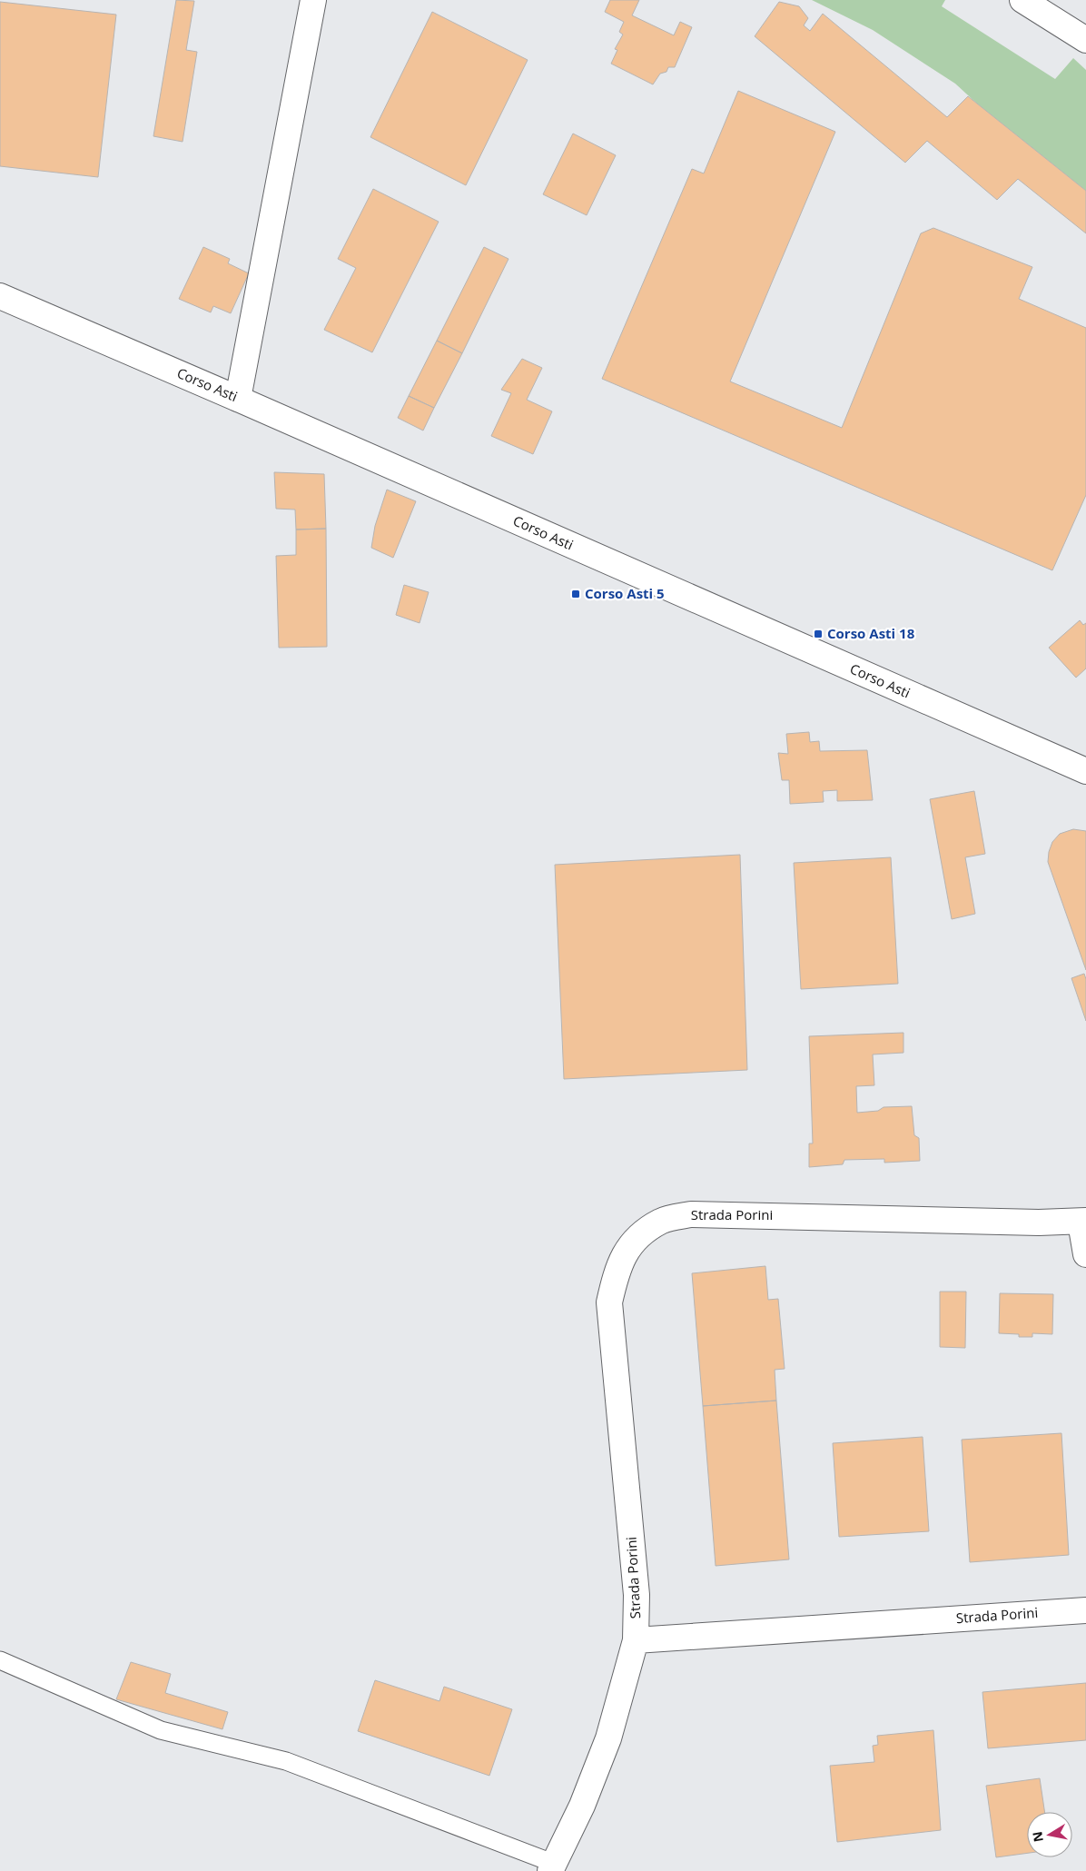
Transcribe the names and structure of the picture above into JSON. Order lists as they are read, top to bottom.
{
  "streets": {
    "street": ["Corso Asti", "Strada Porini"]
  },
  "places": {
    "transit": ["Corso Asti 5", "Corso Asti 18"]
  },
  "north": "left"
}
